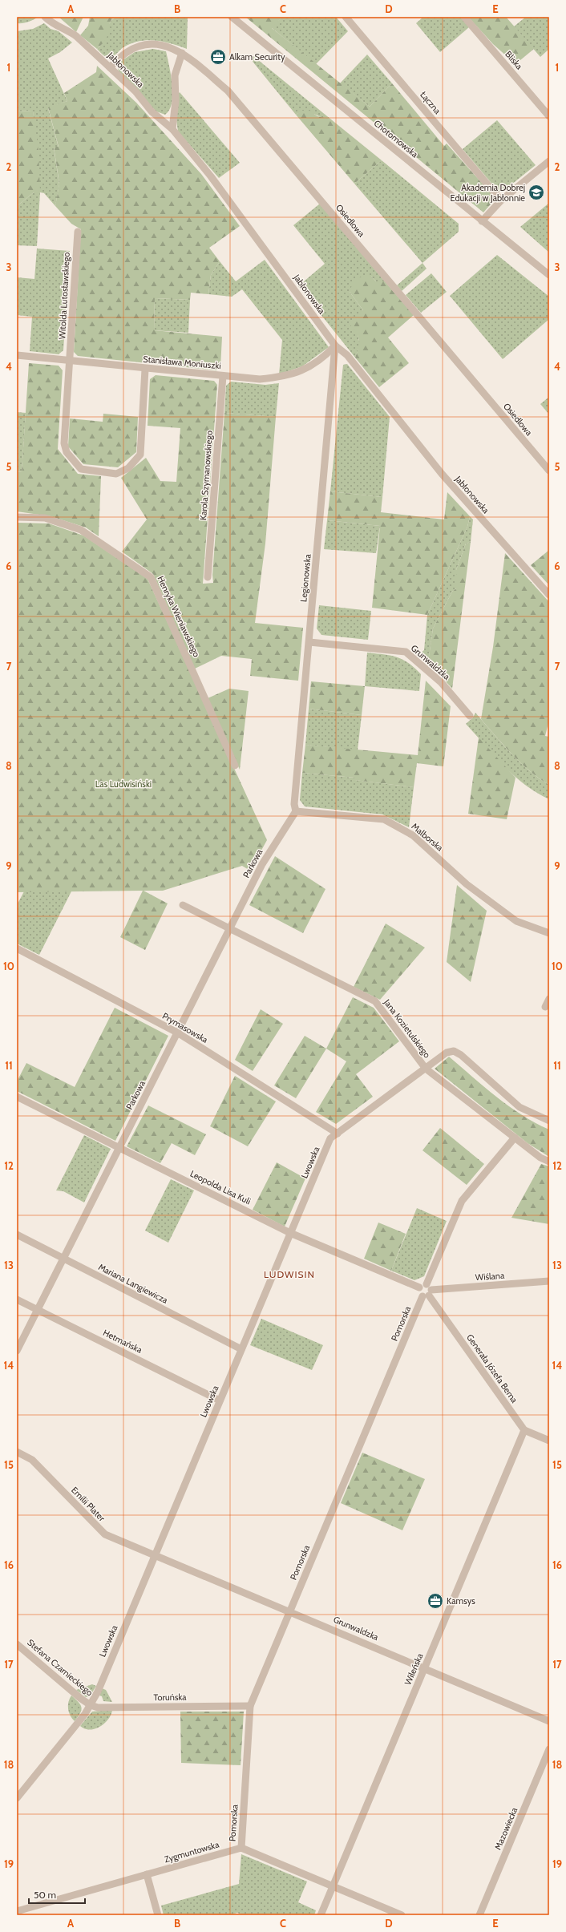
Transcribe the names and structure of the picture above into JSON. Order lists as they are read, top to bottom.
{
  "streets": {
    "street": [
      "Bliska",
      "Jabłonowska",
      "Łączna",
      "Chotomowska",
      "Osiedlowa",
      "Witolda Lutosławskiego",
      "Stanisława Moniuszki",
      "Karola Szymanowskiego",
      "Legionowska",
      "Henryka Wieniawskiego",
      "Grunwaldzka",
      "Malborska",
      "Parkowa",
      "Prymasowska",
      "Jana Kozietulskiego",
      "Lwowska",
      "Leopolda Lisa Kuli",
      "Wiślana",
      "Mariana Langiewicza",
      "Pomorska",
      "Hetmańska",
      "Generała Józefa Bema",
      "Emilii Plater",
      "Stefana Czarnieckiego",
      "Wileńska",
      "Toruńska",
      "Mazowiecka",
      "Zygmuntowska"
    ]
  },
  "crossings": [
    ["Jabłonowska", "Osiedlowa"],
    ["Jabłonowska", "Stanisława Moniuszki"],
    ["Jabłonowska", "Legionowska"],
    ["Witolda Lutosławskiego", "Stanisława Moniuszki"],
    ["Stanisława Moniuszki", "Karola Szymanowskiego"],
    ["Stanisława Moniuszki", "Legionowska"],
    ["Legionowska", "Grunwaldzka"],
    ["Legionowska", "Malborska"],
    ["Legionowska", "Parkowa"],
    ["Grunwaldzka", "Lwowska"],
    ["Grunwaldzka", "Pomorska"],
    ["Grunwaldzka", "Emilii Plater"],
    ["Grunwaldzka", "Wileńska"],
    ["Malborska", "Parkowa"],
    ["Parkowa", "Prymasowska"],
    ["Parkowa", "Jana Kozietulskiego"],
    ["Parkowa", "Leopolda Lisa Kuli"],
    ["Parkowa", "Mariana Langiewicza"],
    ["Parkowa", "Hetmańska"],
    ["Prymasowska", "Lwowska"],
    ["Jana Kozietulskiego", "Lwowska"],
    ["Jana Kozietulskiego", "Pomorska"],
    ["Lwowska", "Leopolda Lisa Kuli"],
    ["Lwowska", "Mariana Langiewicza"],
    ["Lwowska", "Hetmańska"],
    ["Lwowska", "Emilii Plater"],
    ["Lwowska", "Stefana Czarnieckiego"],
    ["Lwowska", "Toruńska"],
    ["Leopolda Lisa Kuli", "Wiślana"],
    ["Leopolda Lisa Kuli", "Pomorska"],
    ["Leopolda Lisa Kuli", "Generała Józefa Bema"],
    ["Wiślana", "Pomorska"],
    ["Wiślana", "Generała Józefa Bema"],
    ["Pomorska", "Generała Józefa Bema"],
    ["Pomorska", "Toruńska"],
    ["Pomorska", "Zygmuntowska"],
    ["Generała Józefa Bema", "Wileńska"],
    ["Stefana Czarnieckiego", "Toruńska"]
  ],
  "districts": ["LUDWISIN"],
  "parks": ["Las Ludwisiński"],
  "places": {
    "office": ["Alkam Security", "Kamsys"],
    "school or university": ["Akademia Dobrej Edukacji w Jabłonnie"]
  },
  "scale_bar": "50 m",
  "grid": {
    "columns": [
      "A",
      "B",
      "C",
      "D",
      "E"
    ],
    "rows": [
      "1",
      "2",
      "3",
      "4",
      "5",
      "6",
      "7",
      "8",
      "9",
      "10",
      "11",
      "12",
      "13",
      "14",
      "15",
      "16",
      "17",
      "18",
      "19"
    ]
  }
}
